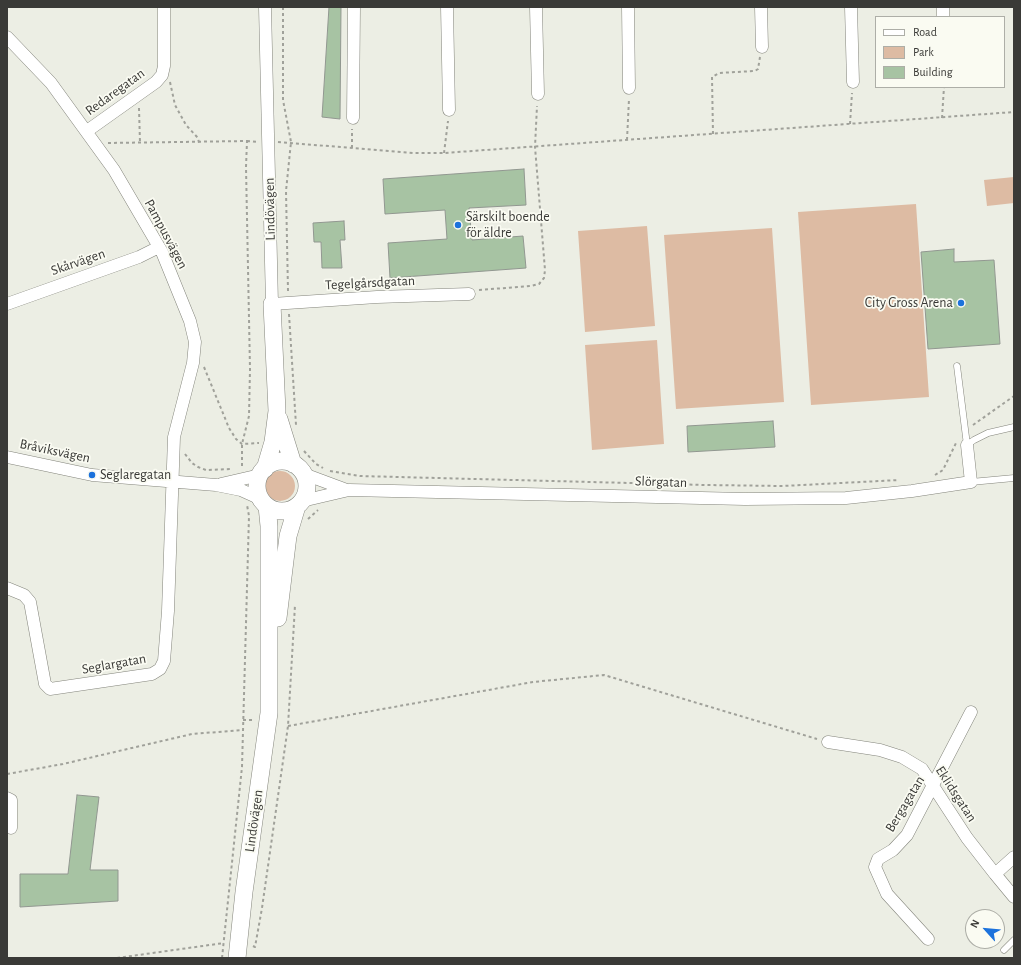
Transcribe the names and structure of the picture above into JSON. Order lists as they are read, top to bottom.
{
  "streets": {
    "main road": ["Lindövägen"],
    "street": [
      "Redaregatan",
      "Pampusvägen",
      "Skårvägen",
      "Tegelgårsdgatan",
      "Bråviksvägen",
      "Slörgatan",
      "Seglargatan",
      "Eklidsgatan",
      "Bergagatan"
    ]
  },
  "crossings": [
    ["Redaregatan", "Pampusvägen"],
    ["Lindövägen", "Tegelgårsdgatan"],
    ["Lindövägen", "Bråviksvägen"],
    ["Lindövägen", "Slörgatan"],
    ["Pampusvägen", "Skårvägen"],
    ["Pampusvägen", "Bråviksvägen"],
    ["Pampusvägen", "Seglargatan"],
    ["Bråviksvägen", "Slörgatan"],
    ["Bråviksvägen", "Seglargatan"],
    ["Eklidsgatan", "Bergagatan"]
  ],
  "places": ["Särskilt boende för äldre", "City Gross Arena", "Seglaregatan"],
  "legend": ["Road", "Park", "Building"],
  "north": "top left"
}
